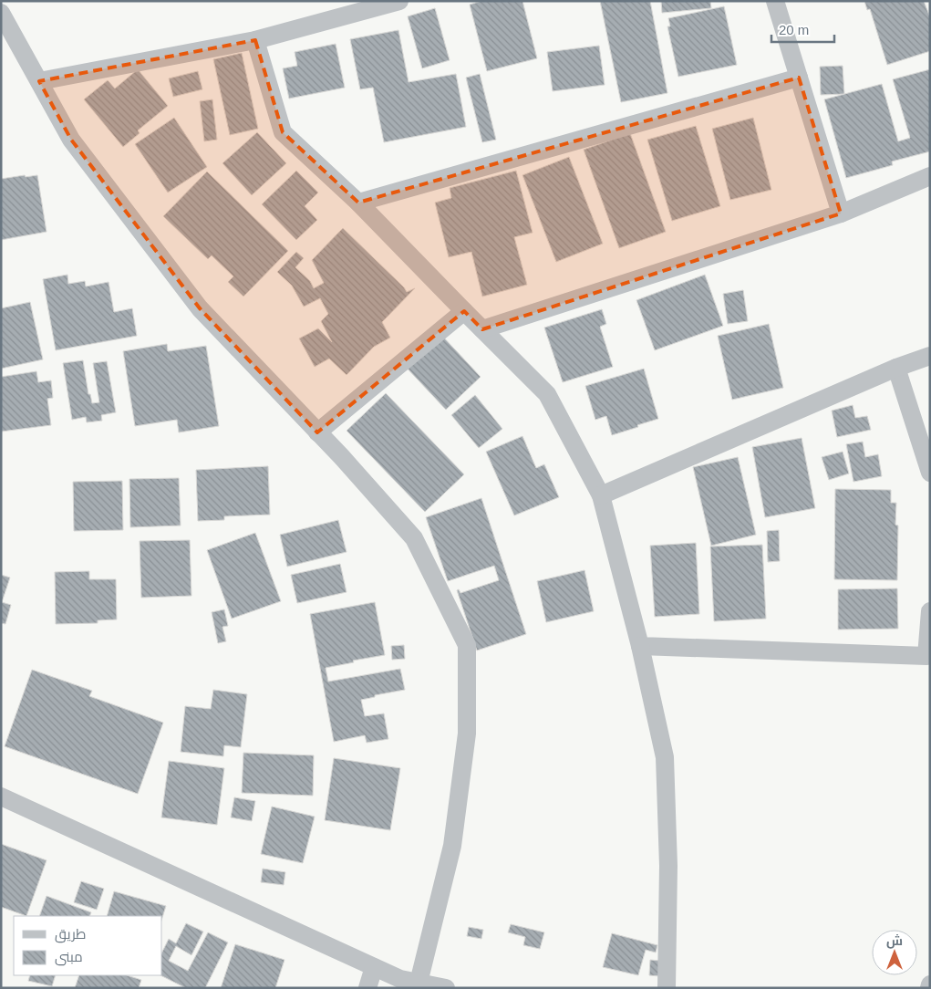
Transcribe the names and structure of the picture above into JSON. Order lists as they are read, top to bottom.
{
  "legend": ["طريق", "مبنى"],
  "scale_bar": "20 m",
  "north": "top"
}
